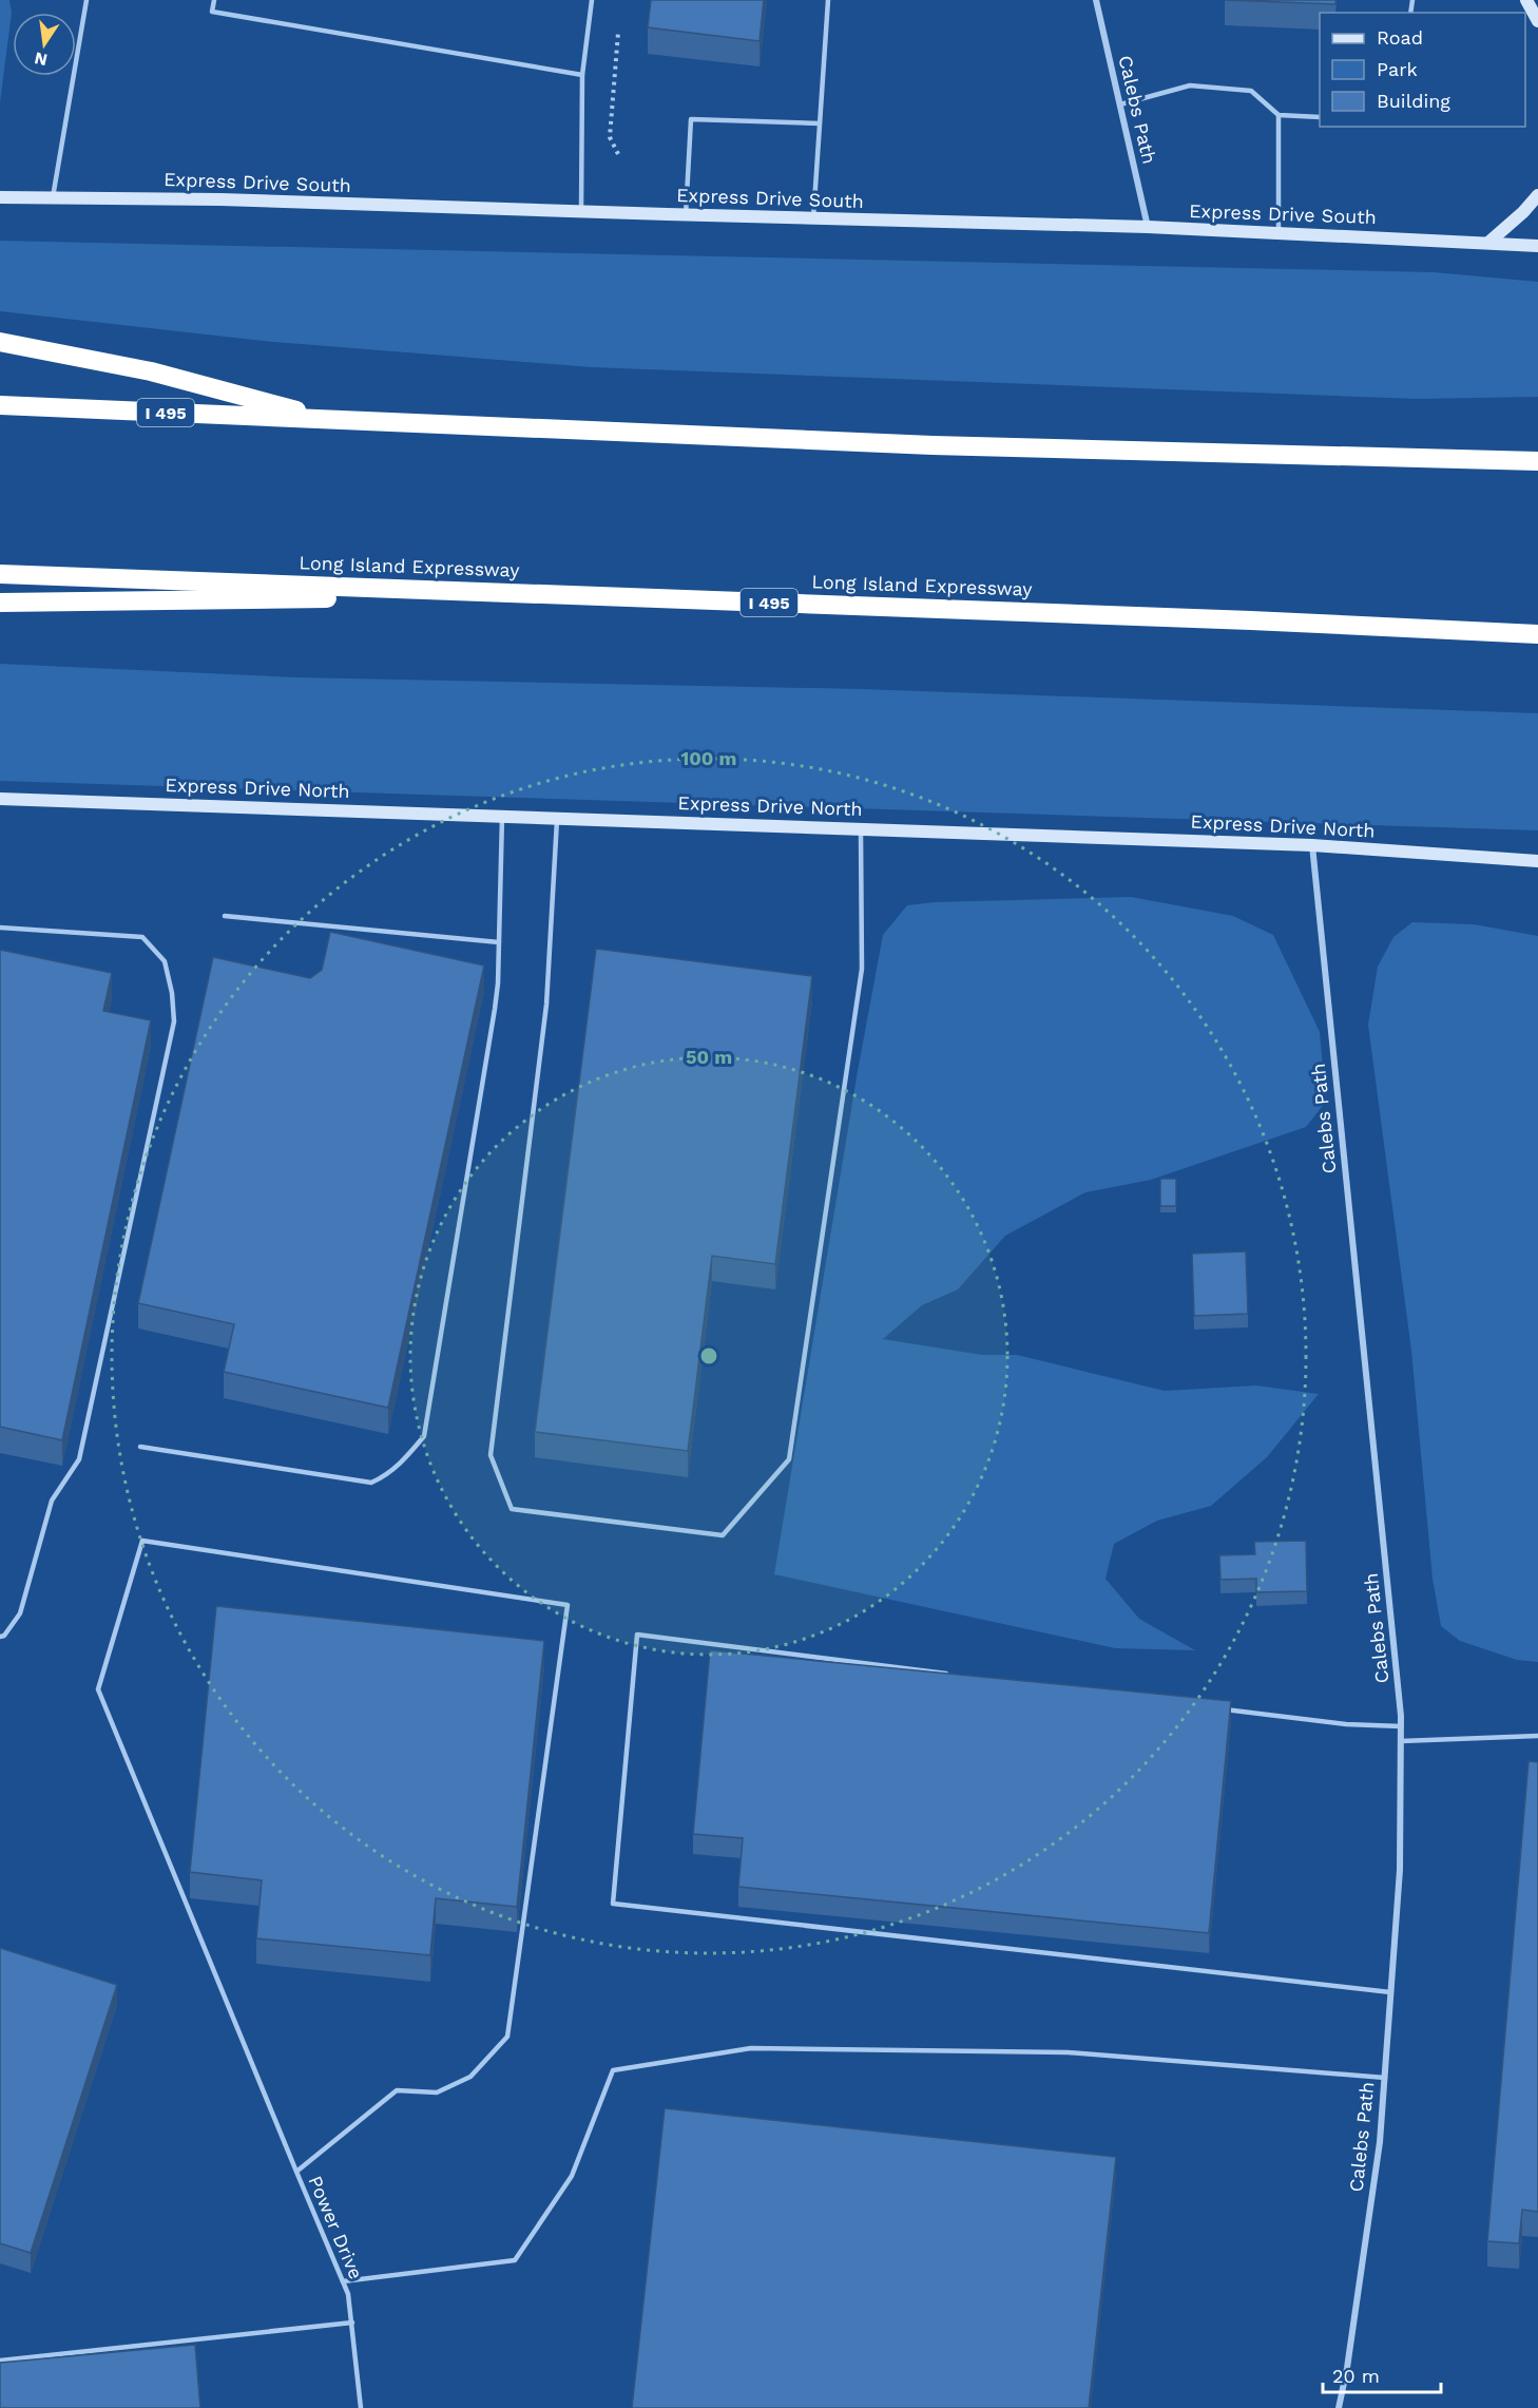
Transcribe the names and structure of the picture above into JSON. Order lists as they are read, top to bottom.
{
  "streets": {
    "highway": ["I 495", "Long Island Expressway"],
    "main road": ["Express Drive South", "Express Drive North"],
    "street": ["Calebs Path"],
    "lane": ["Power Drive"]
  },
  "crossings": [
    ["Calebs Path", "Express Drive South"],
    ["Calebs Path", "Express Drive North"]
  ],
  "legend": ["Road", "Park", "Building"],
  "scale_bar": "20 m",
  "north": "bottom",
  "rings": ["100 m", "50 m"]
}
